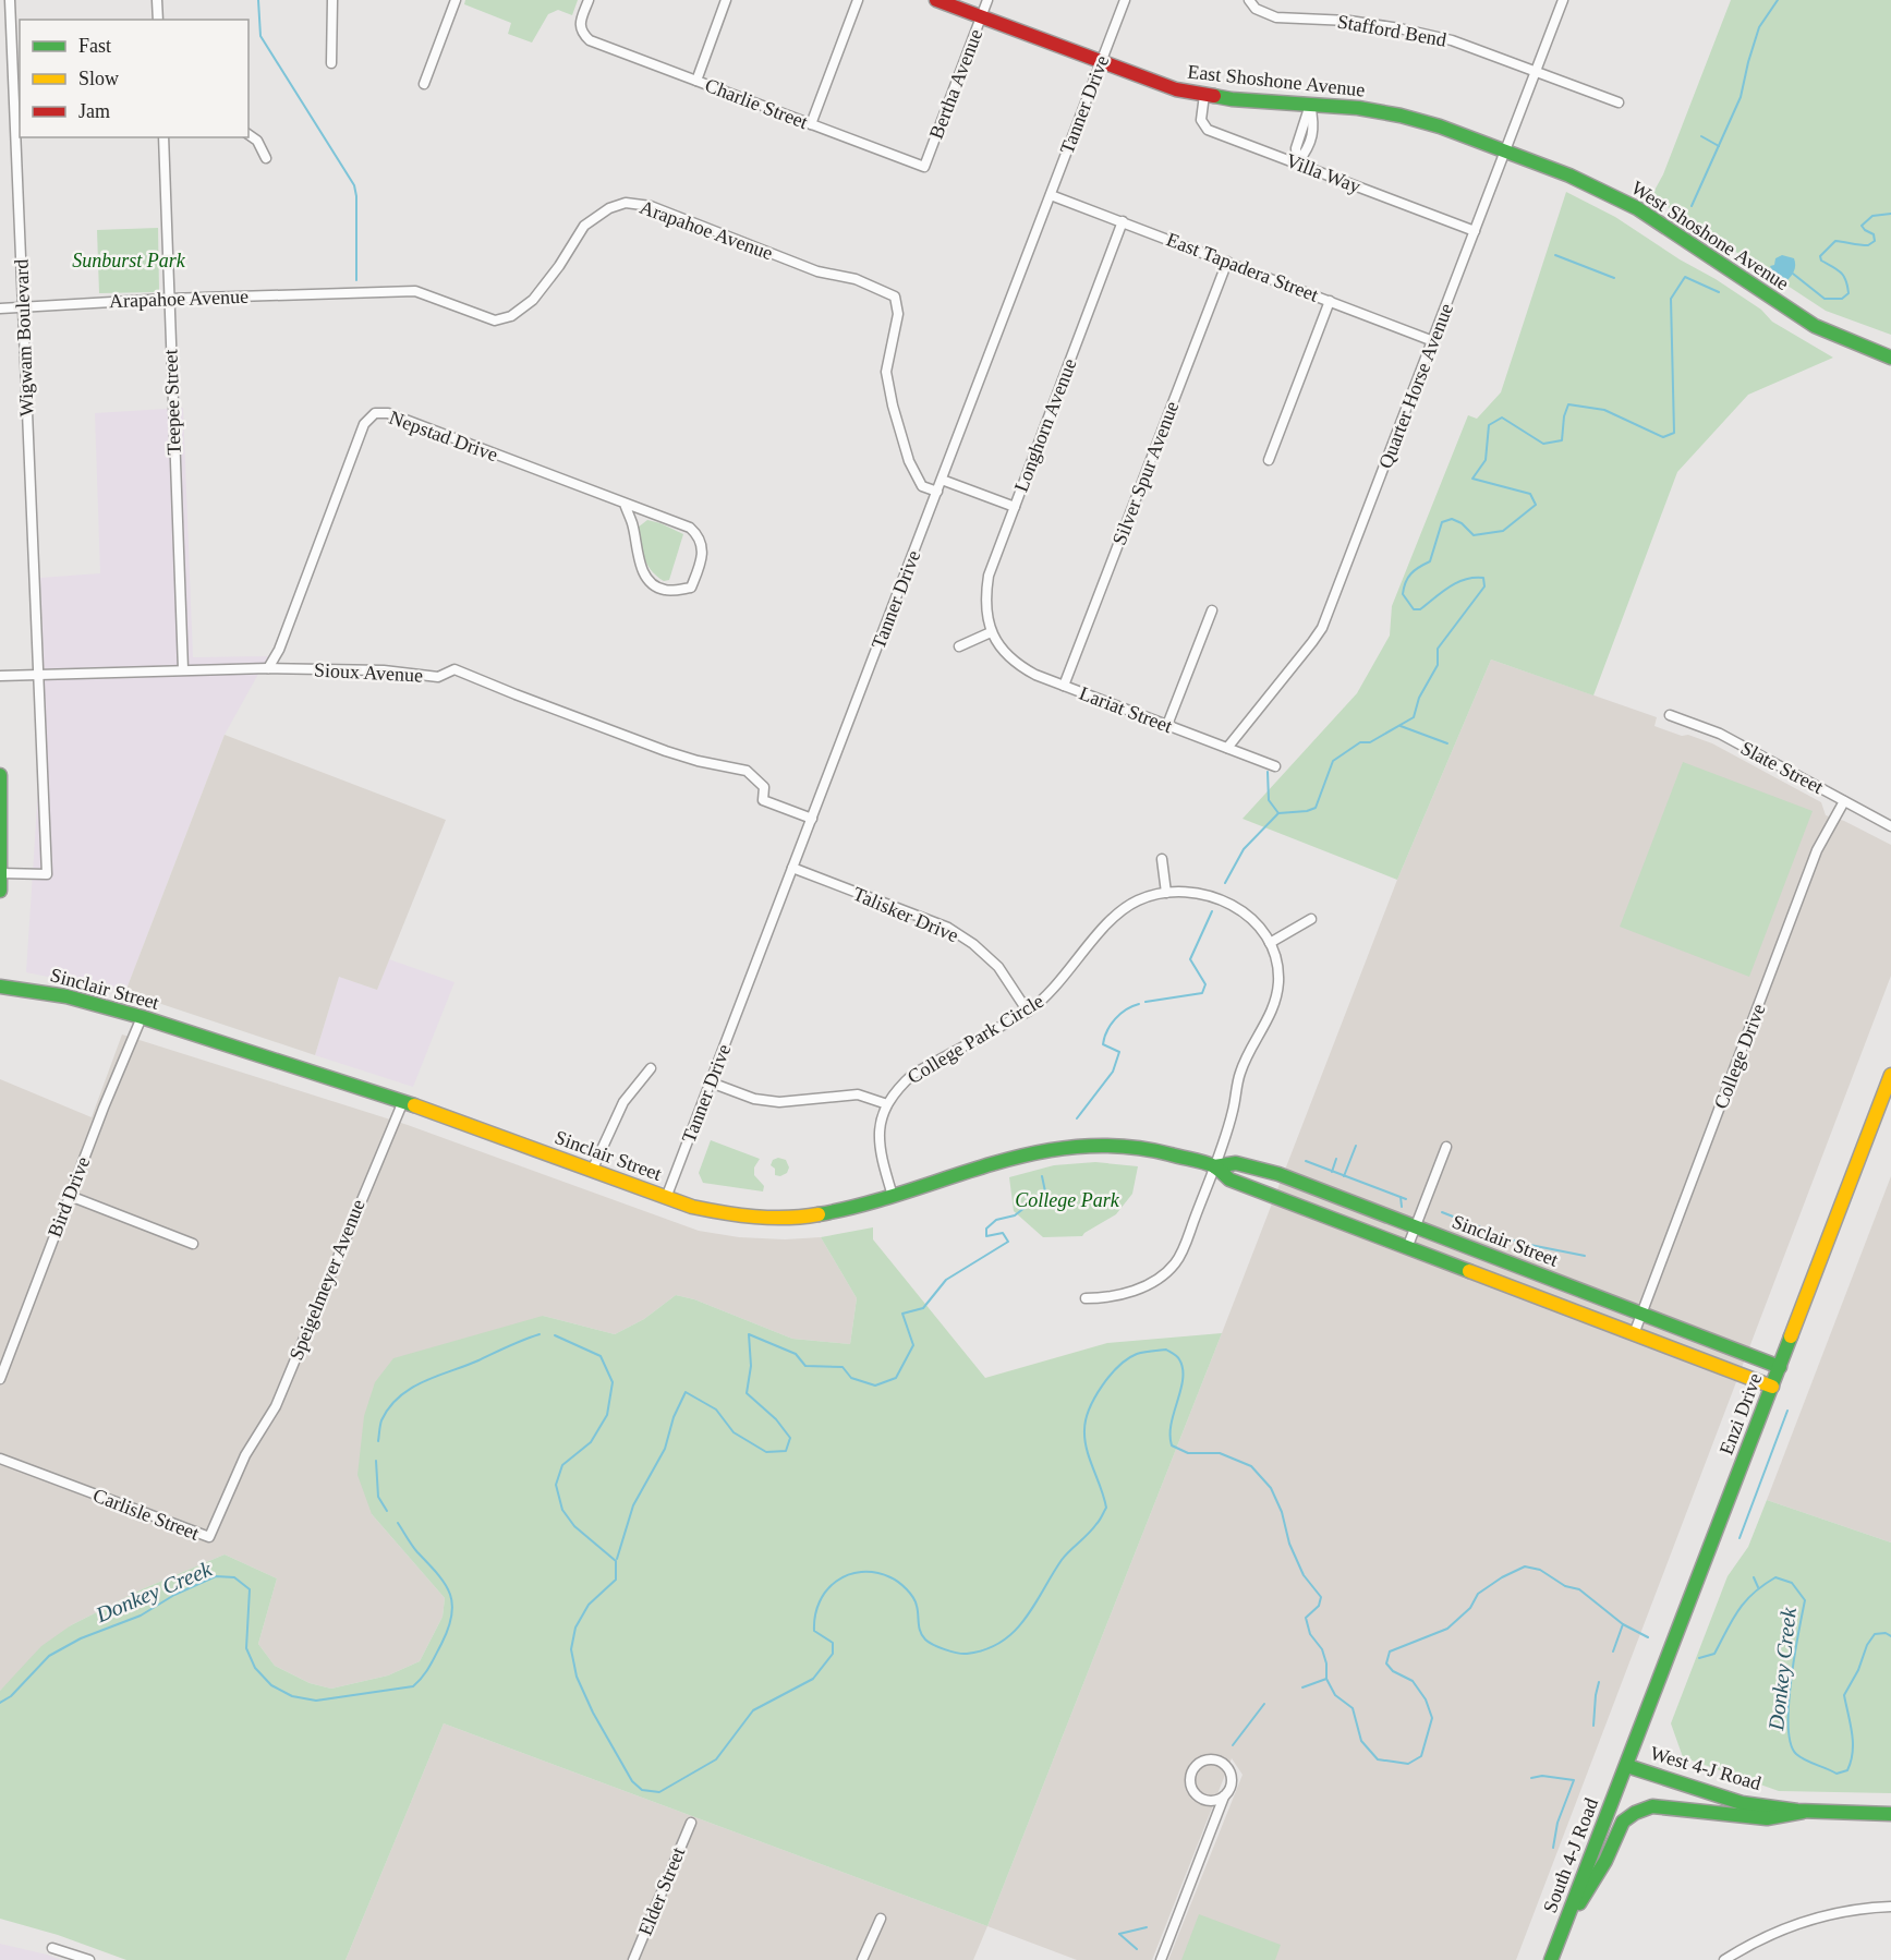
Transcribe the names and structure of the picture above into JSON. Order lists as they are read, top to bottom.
{
  "streets": {
    "main road": [
      "East Shoshone Avenue",
      "West Shoshone Avenue",
      "Sinclair Street",
      "Enzi Drive",
      "West 4-J Road",
      "South 4-J Road"
    ],
    "street": [
      "Stafford Bend",
      "Bertha Avenue",
      "Charlie Street",
      "Tanner Drive",
      "Villa Way",
      "Arapahoe Avenue",
      "East Tapadera Street",
      "Wigwam Boulevard",
      "Quarter Horse Avenue",
      "Teepee Street",
      "Longhorn Avenue",
      "Nepstad Drive",
      "Silver Spur Avenue",
      "Sioux Avenue",
      "Lariat Street",
      "Slate Street",
      "Talisker Drive",
      "College Park Circle",
      "College Drive",
      "Bird Drive",
      "Speigelmeyer Avenue",
      "Carlisle Street",
      "Elder Street"
    ]
  },
  "crossings": [
    ["Stafford Bend", "Quarter Horse Avenue"],
    ["East Shoshone Avenue", "Bertha Avenue"],
    ["East Shoshone Avenue", "Tanner Drive"],
    ["East Shoshone Avenue", "Villa Way"],
    ["East Shoshone Avenue", "West Shoshone Avenue"],
    ["East Shoshone Avenue", "Quarter Horse Avenue"],
    ["Bertha Avenue", "Charlie Street"],
    ["Tanner Drive", "Arapahoe Avenue"],
    ["Tanner Drive", "East Tapadera Street"],
    ["Tanner Drive", "Sioux Avenue"],
    ["Tanner Drive", "Talisker Drive"],
    ["Tanner Drive", "Sinclair Street"],
    ["Villa Way", "Quarter Horse Avenue"],
    ["Arapahoe Avenue", "Wigwam Boulevard"],
    ["Arapahoe Avenue", "Teepee Street"],
    ["West Shoshone Avenue", "Quarter Horse Avenue"],
    ["East Tapadera Street", "Quarter Horse Avenue"],
    ["East Tapadera Street", "Longhorn Avenue"],
    ["East Tapadera Street", "Silver Spur Avenue"],
    ["Wigwam Boulevard", "Sioux Avenue"],
    ["Quarter Horse Avenue", "Lariat Street"],
    ["Teepee Street", "Sioux Avenue"],
    ["Longhorn Avenue", "Lariat Street"],
    ["Nepstad Drive", "Sioux Avenue"],
    ["Silver Spur Avenue", "Lariat Street"],
    ["Slate Street", "College Drive"],
    ["Talisker Drive", "College Park Circle"],
    ["Sinclair Street", "College Park Circle"],
    ["Sinclair Street", "College Drive"],
    ["Sinclair Street", "Bird Drive"],
    ["Sinclair Street", "Speigelmeyer Avenue"],
    ["Sinclair Street", "Enzi Drive"],
    ["Speigelmeyer Avenue", "Carlisle Street"],
    ["Enzi Drive", "West 4-J Road"],
    ["Enzi Drive", "South 4-J Road"],
    ["West 4-J Road", "South 4-J Road"]
  ],
  "water": ["Donkey Creek"],
  "parks": ["Sunburst Park", "College Park"],
  "legend": ["Fast", "Slow", "Jam"]
}
